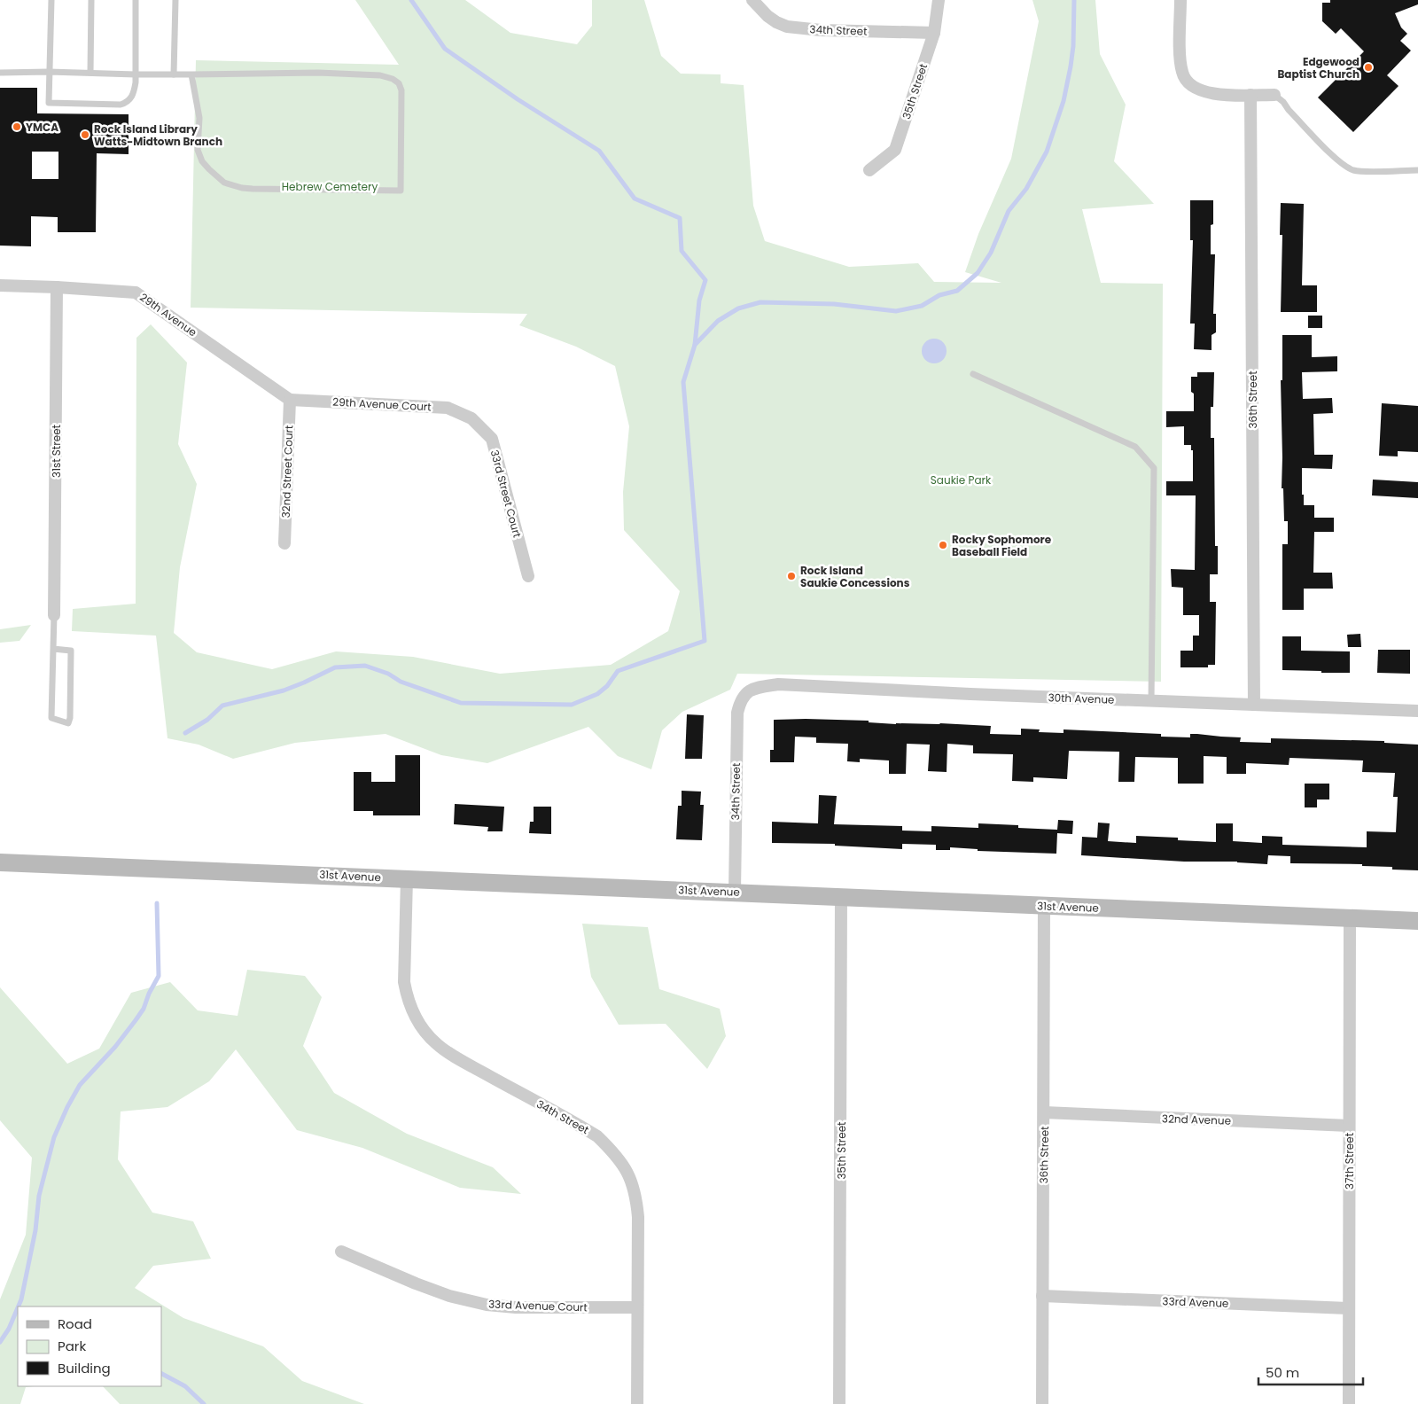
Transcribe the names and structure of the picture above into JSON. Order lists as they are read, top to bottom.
{
  "streets": {
    "street": [
      "34th Street",
      "35th Street",
      "29th Avenue",
      "36th Street",
      "29th Avenue Court",
      "31st Street",
      "32nd Street Court",
      "33rd Street Court",
      "30th Avenue",
      "31st Avenue",
      "32nd Avenue",
      "37th Street",
      "33rd Avenue",
      "33rd Avenue Court"
    ]
  },
  "crossings": [
    ["34th Street", "35th Street"],
    ["34th Street", "30th Avenue"],
    ["34th Street", "31st Avenue"],
    ["34th Street", "33rd Avenue Court"],
    ["35th Street", "31st Avenue"],
    ["29th Avenue", "29th Avenue Court"],
    ["29th Avenue", "31st Street"],
    ["29th Avenue", "32nd Street Court"],
    ["36th Street", "30th Avenue"],
    ["36th Street", "31st Avenue"],
    ["36th Street", "32nd Avenue"],
    ["36th Street", "33rd Avenue"],
    ["29th Avenue Court", "32nd Street Court"],
    ["29th Avenue Court", "33rd Street Court"],
    ["31st Avenue", "37th Street"],
    ["32nd Avenue", "37th Street"],
    ["37th Street", "33rd Avenue"]
  ],
  "parks": ["Hebrew Cemetery", "Saukie Park"],
  "places": [
    "Edgewood Baptist Church",
    "YMCA",
    "Rock Island Library Watts-Midtown Branch",
    "Rocky Sophomore Baseball Field",
    "Rock Island Saukie Concessions"
  ],
  "legend": ["Road", "Park", "Building"],
  "scale_bar": "50 m"
}
